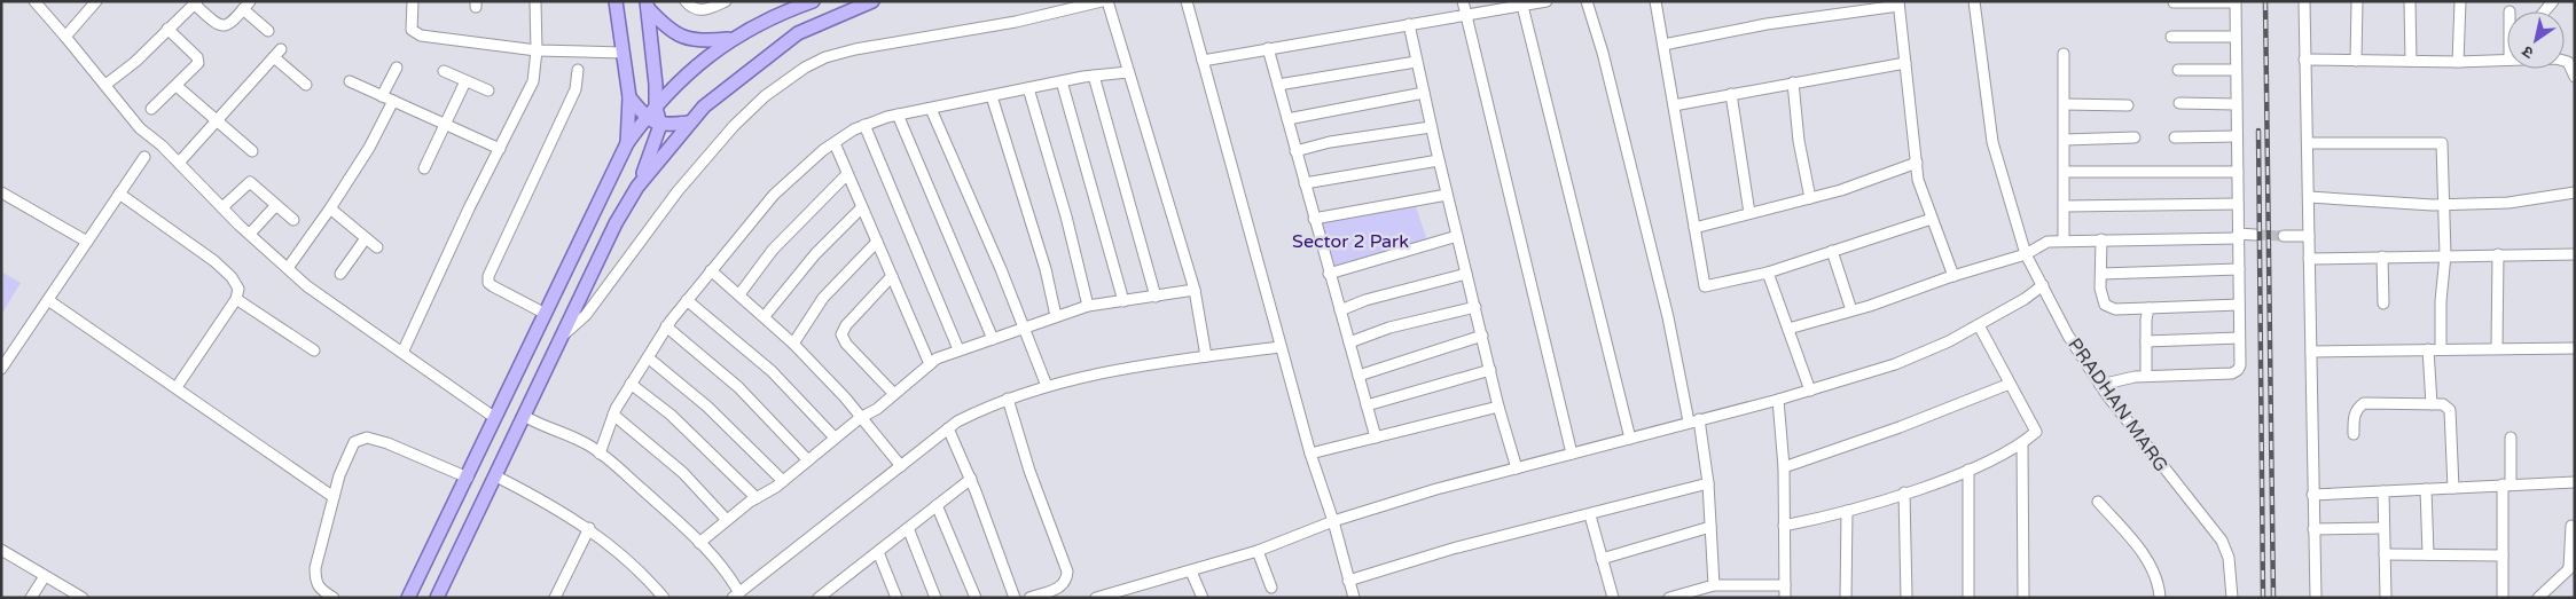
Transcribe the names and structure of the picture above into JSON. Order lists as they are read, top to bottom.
{
  "streets": {
    "street": ["PRADHAN MARG"]
  },
  "parks": ["Sector 2 Park"],
  "north": "bottom left"
}
